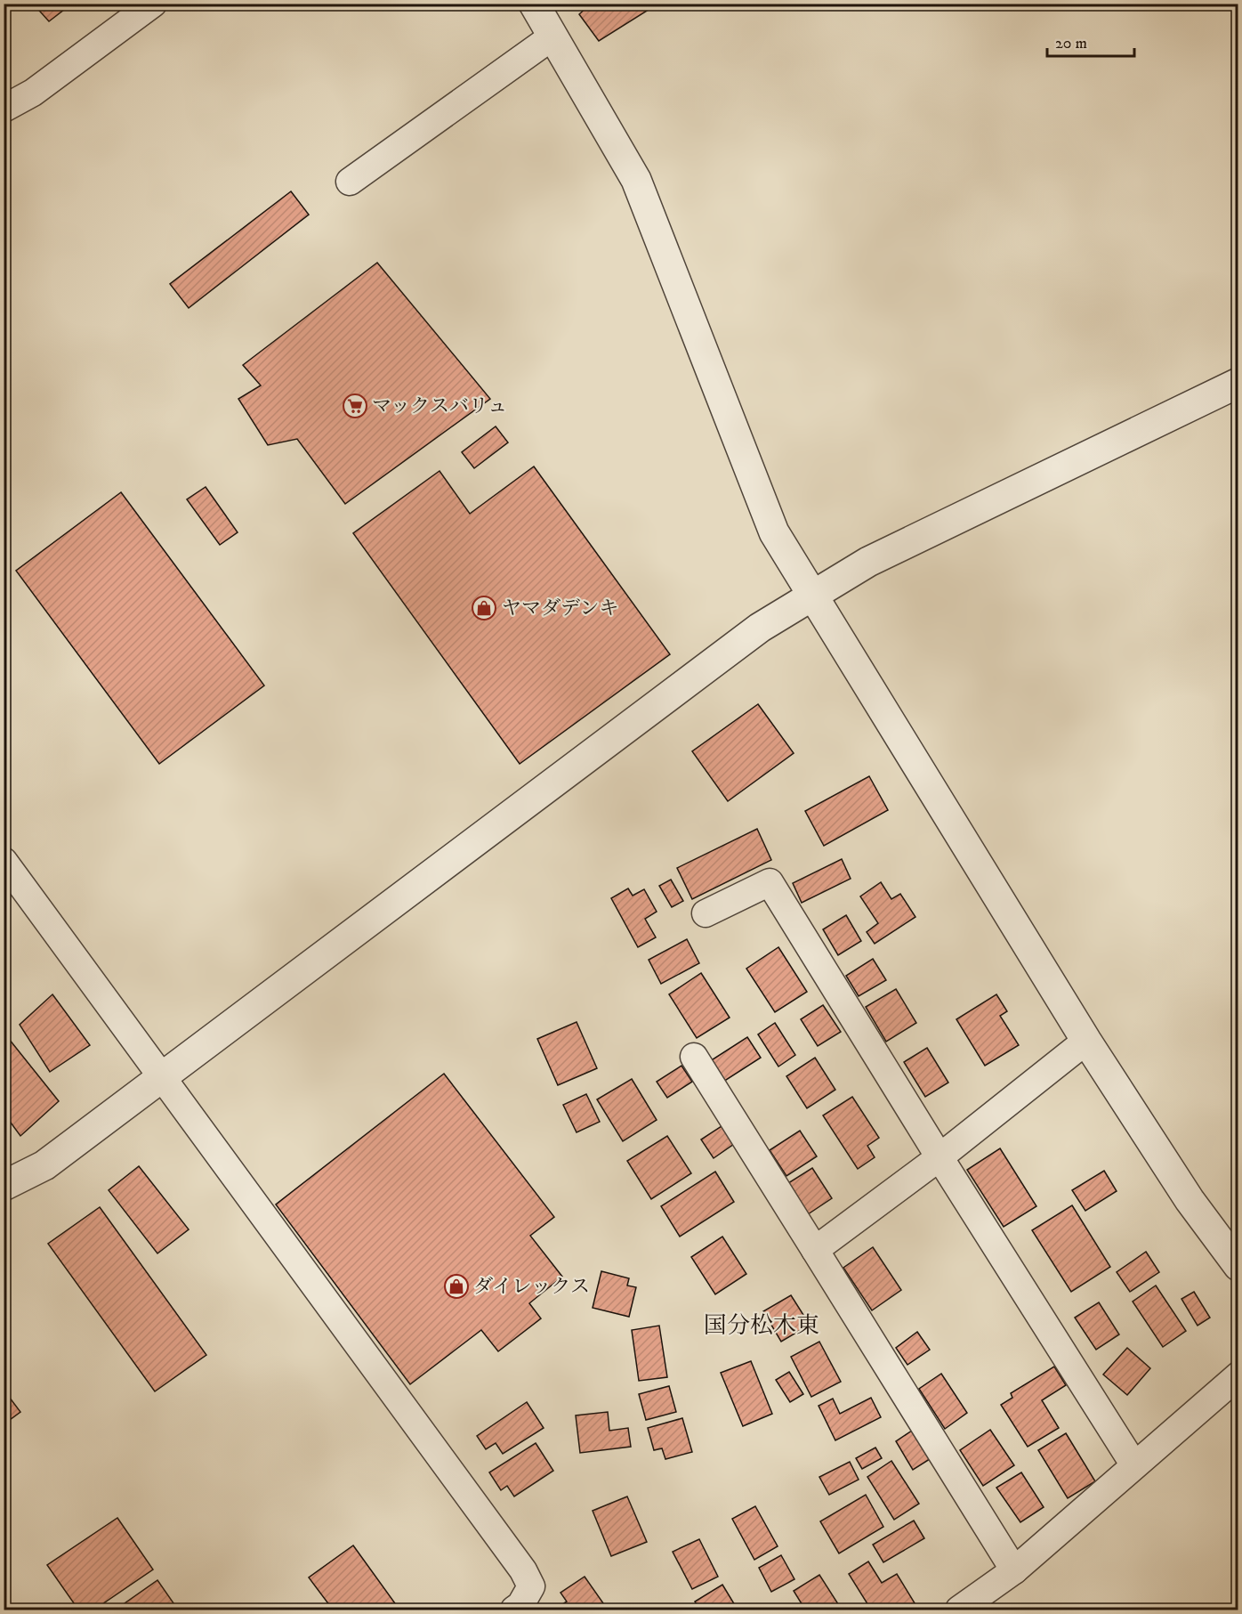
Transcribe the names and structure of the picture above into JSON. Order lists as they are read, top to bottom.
{
  "districts": ["国分松木東"],
  "places": {
    "supermarket": ["マックスバリュ"],
    "shop": ["ヤマダデンキ", "ダイレックス"]
  },
  "scale_bar": "20 m"
}
